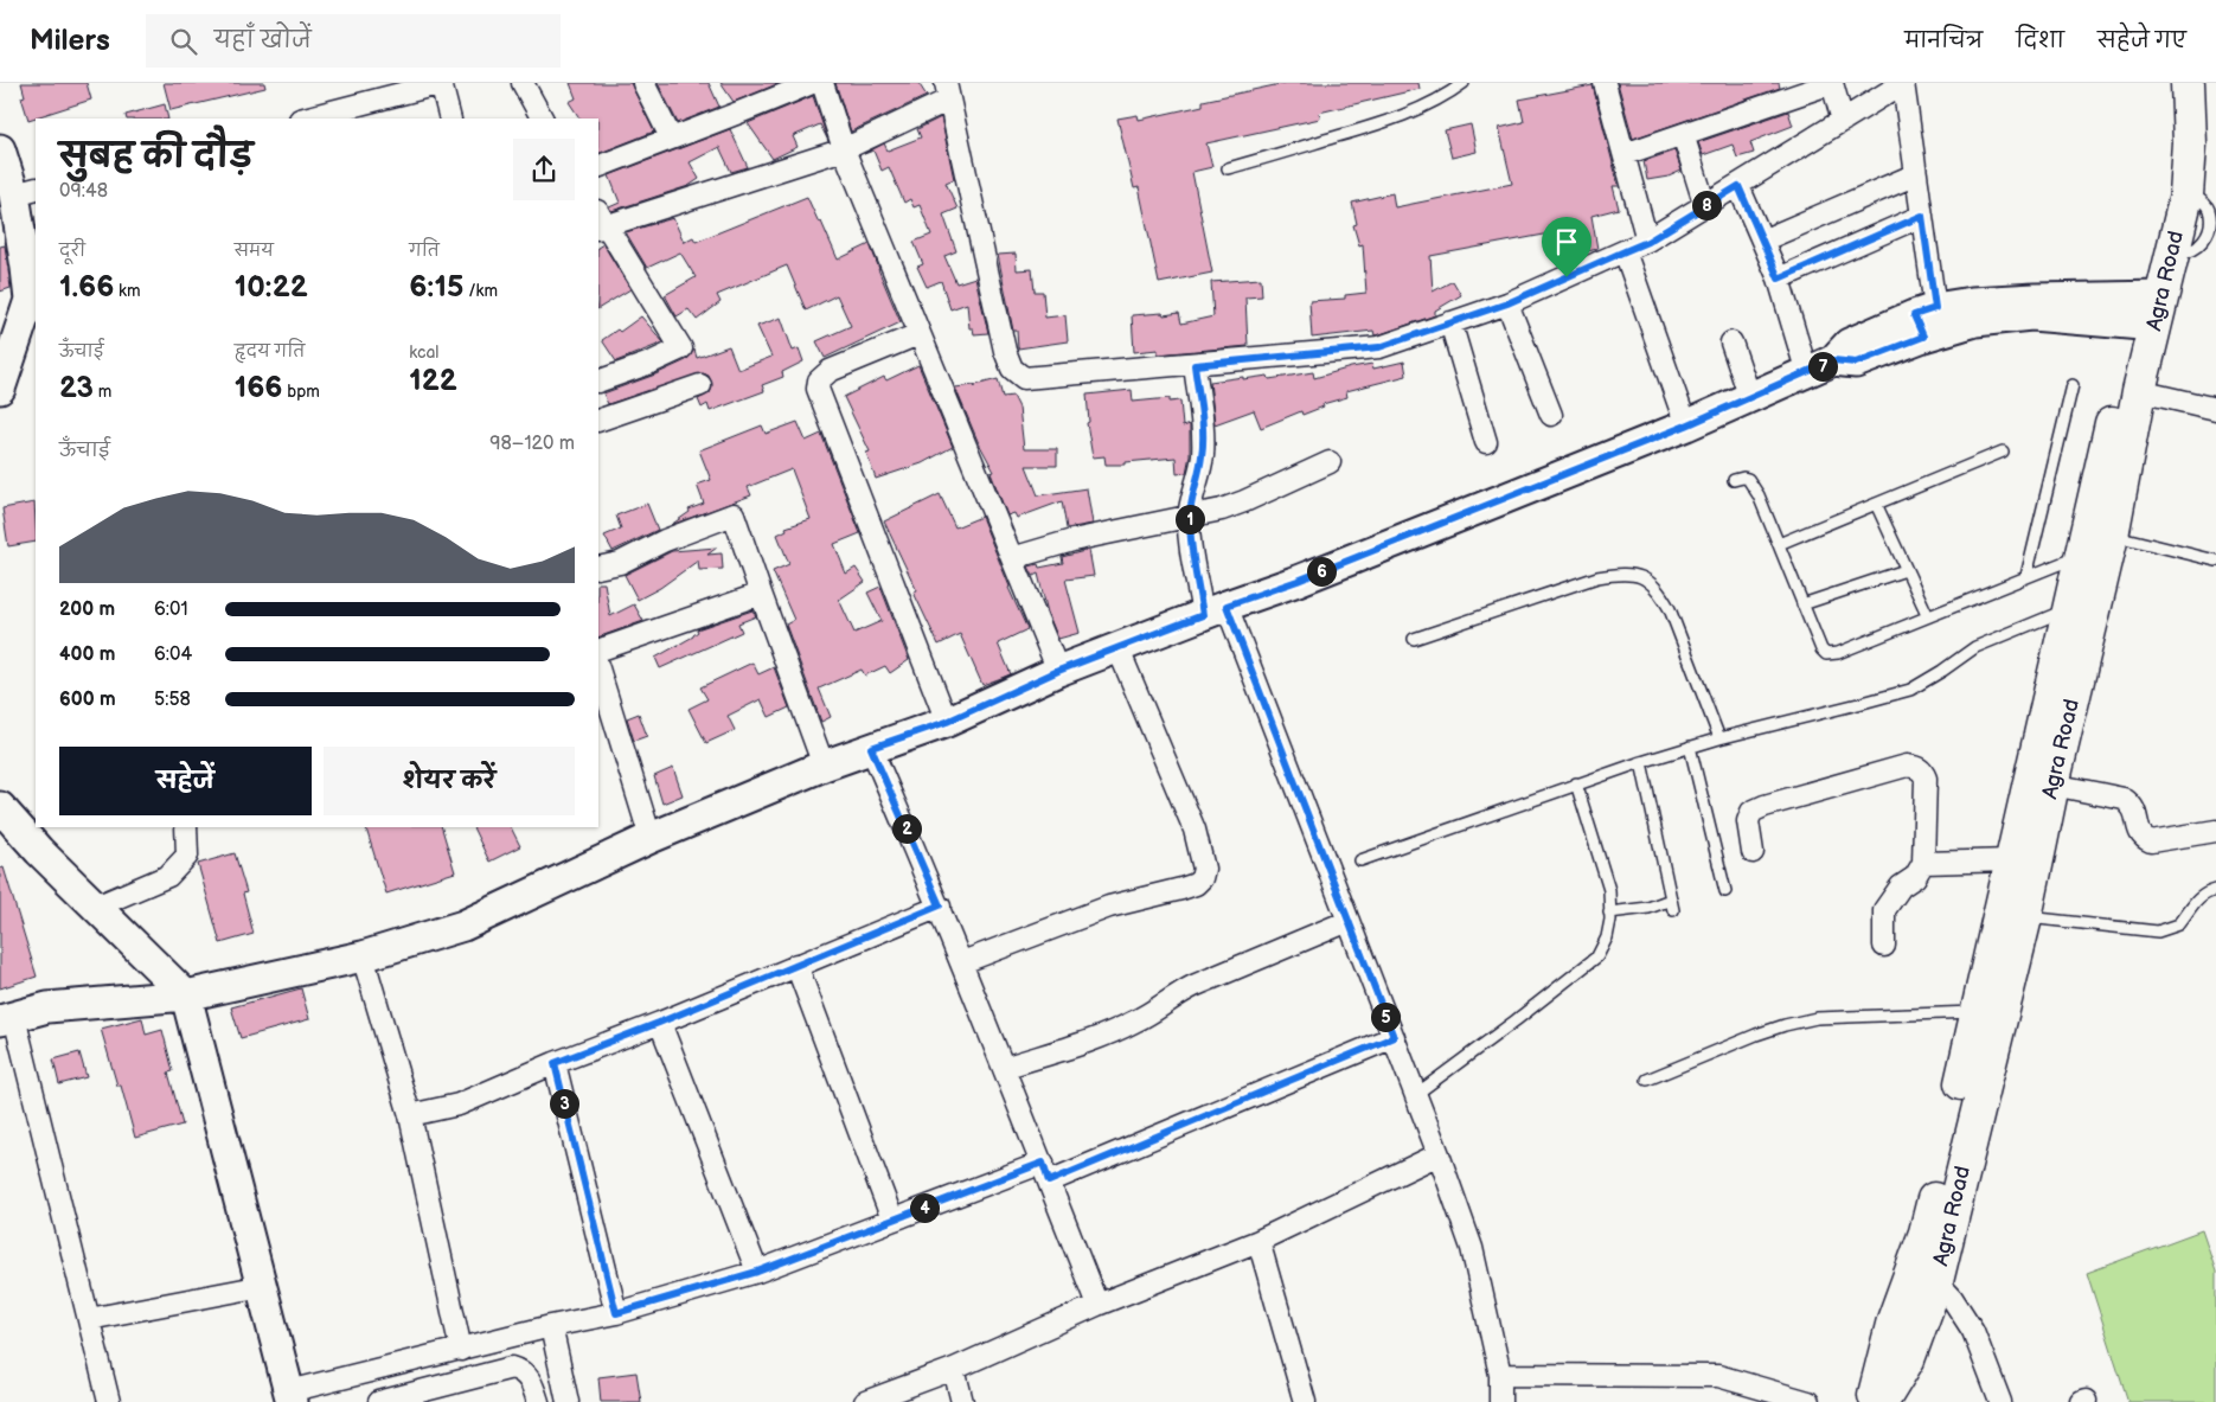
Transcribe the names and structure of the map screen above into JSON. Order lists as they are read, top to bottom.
{
  "streets": {
    "highway": ["Agra Road"]
  },
  "page": {
    "header": "Milers",
    "search": "यहाँ खोजें",
    "nav": ["मानचित्र", "दिशा", "सहेजे गए"],
    "heading": ["सुबह की दौड़", "09:48"],
    "pins": [
      "8",
      "7",
      "1",
      "6",
      "2",
      "5",
      "3",
      "4"
    ],
    "stats": [
      ["दूरी", "1.66 km"],
      ["समय", "10:22"],
      ["गति", "6:15 /km"],
      ["ऊँचाई", "23 m"],
      ["हृदय गति", "166 bpm"],
      ["kcal", "122"]
    ],
    "chart": ["ऊँचाई", "98–120 m"],
    "list": [
      {
        "name": "200 m",
        "note": "6:01"
      },
      {
        "name": "400 m",
        "note": "6:04"
      },
      {
        "name": "600 m",
        "note": "5:58"
      }
    ],
    "buttons": ["सहेजें", "शेयर करें"]
  }
}
